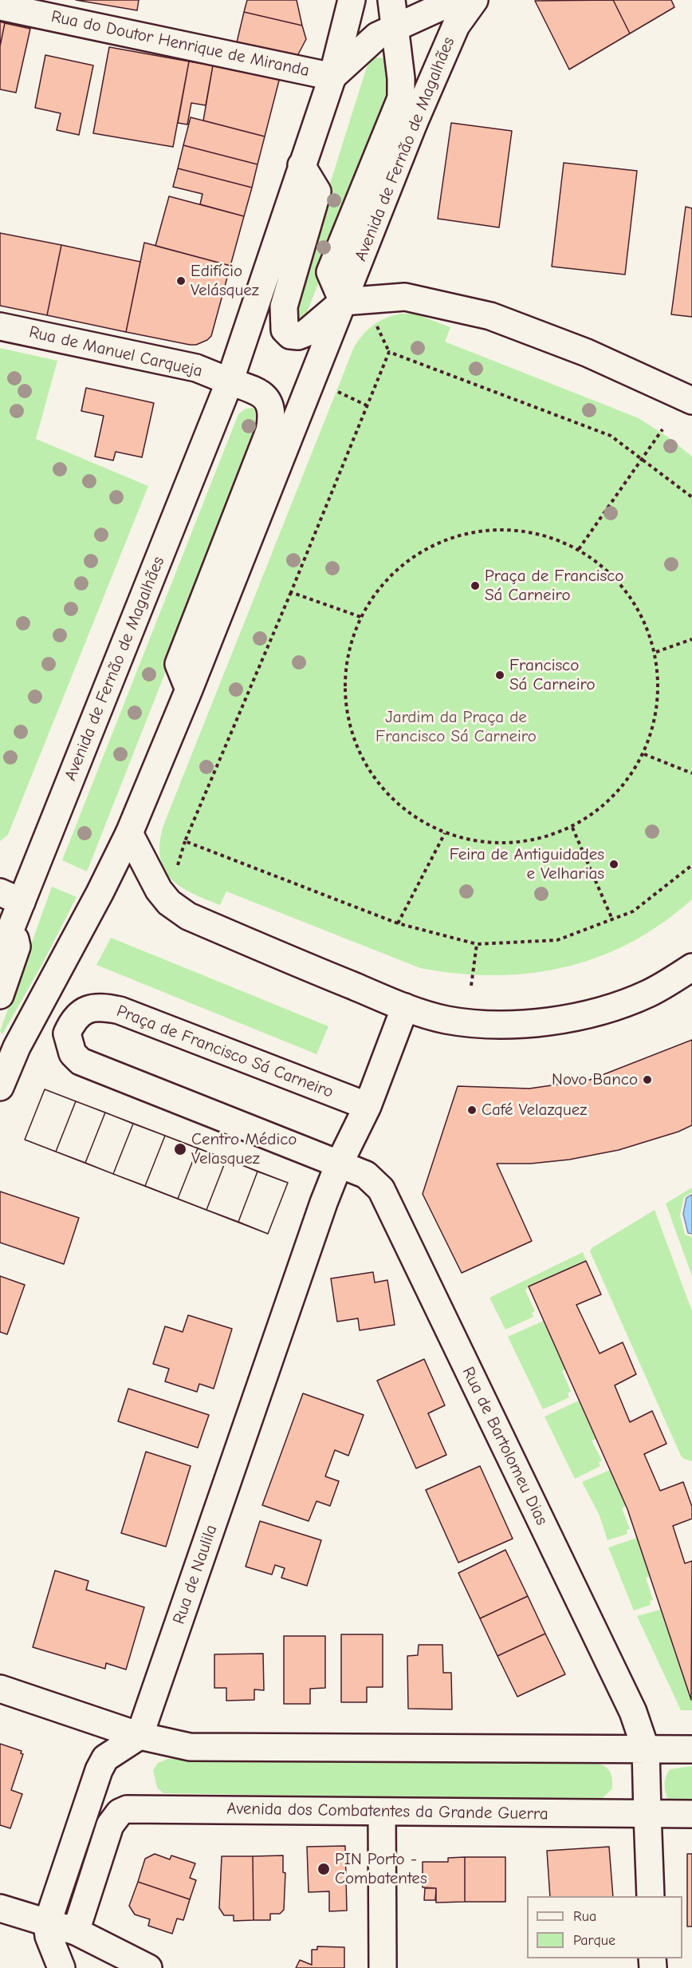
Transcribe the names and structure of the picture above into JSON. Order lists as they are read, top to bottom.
{
  "streets": {
    "main road": [
      "Rua do Doutor Henrique de Miranda",
      "Avenida de Fernão de Magalhães",
      "Rua de Manuel Carqueja",
      "Praça de Francisco Sá Carneiro",
      "Rua de Bartolomeu Dias",
      "Rua de Naulila",
      "Avenida dos Combatentes da Grande Guerra"
    ]
  },
  "crossings": [
    ["Rua do Doutor Henrique de Miranda", "Avenida de Fernão de Magalhães"],
    ["Avenida de Fernão de Magalhães", "Rua de Manuel Carqueja"],
    ["Praça de Francisco Sá Carneiro", "Rua de Bartolomeu Dias"],
    ["Praça de Francisco Sá Carneiro", "Rua de Naulila"],
    ["Rua de Bartolomeu Dias", "Rua de Naulila"]
  ],
  "parks": ["Jardim da Praça de Francisco Sá Carneiro"],
  "places": [
    "Edifício Velásquez",
    "Praça de Francisco Sá Carneiro",
    "Francisco Sá Carneiro",
    "Feira de Antiguidades e Velharias",
    "Novo Banco",
    "Café Velazquez",
    "Centro Médico Velasquez",
    "PIN Porto - Combatentes"
  ],
  "legend": ["Rua", "Parque"]
}
